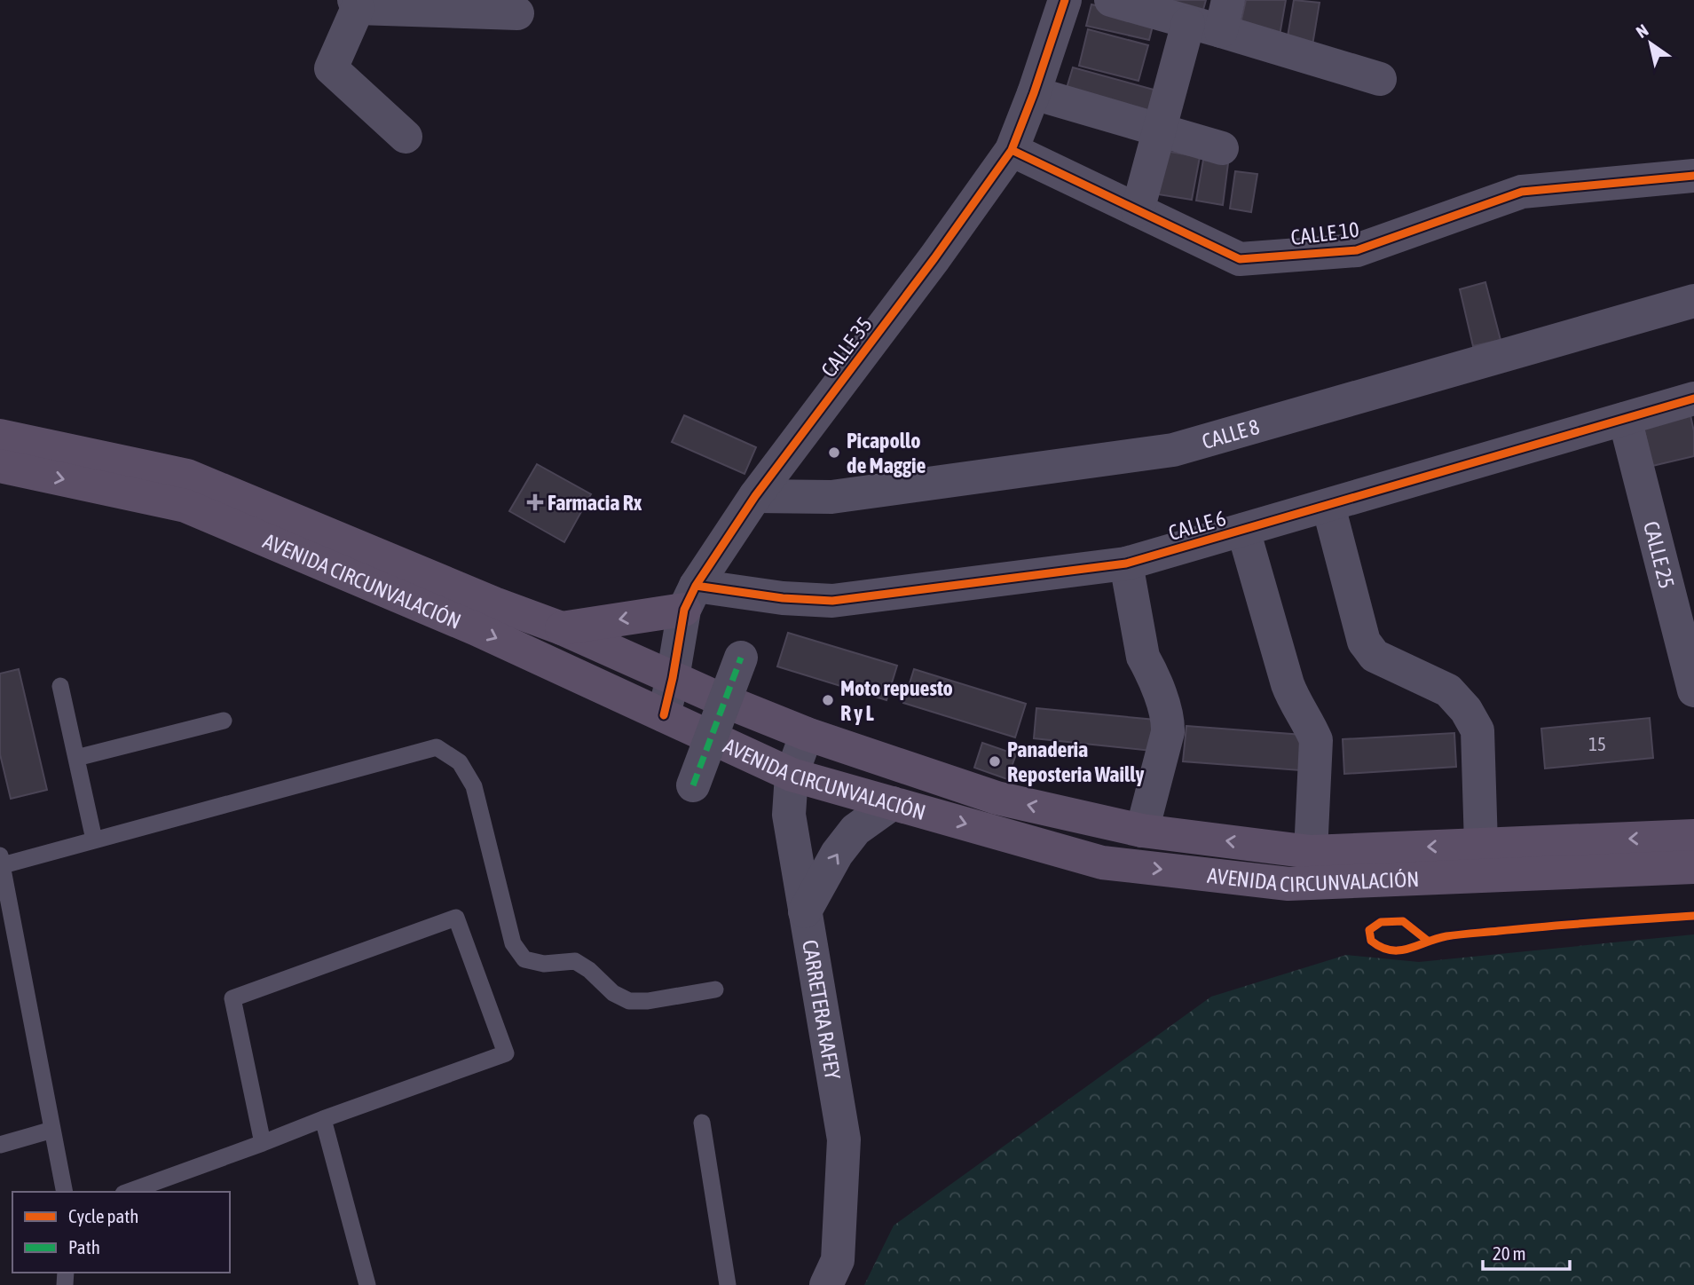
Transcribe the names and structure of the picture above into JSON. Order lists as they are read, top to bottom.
{
  "streets": {
    "main road": ["AVENIDA CIRCUNVALACIÓN"],
    "street": [
      "CALLE 10",
      "CALLE 35",
      "CALLE 8",
      "CALLE 6",
      "CALLE 25",
      "CARRETERA RAFEY"
    ]
  },
  "crossings": [
    ["CALLE 10", "CALLE 35"],
    ["CALLE 35", "CALLE 8"],
    ["CALLE 35", "CALLE 6"],
    ["CALLE 35", "AVENIDA CIRCUNVALACIÓN"],
    ["CALLE 6", "CALLE 25"],
    ["AVENIDA CIRCUNVALACIÓN", "CARRETERA RAFEY"]
  ],
  "places": {
    "other": ["Picapollo de Maggie", "Moto repuesto R y L", "Panaderia Reposteria Wailly"],
    "health": ["Farmacia Rx"]
  },
  "house_numbers": ["15"],
  "legend": ["Cycle path", "Path"],
  "scale_bar": "20 m",
  "north": "top left"
}
